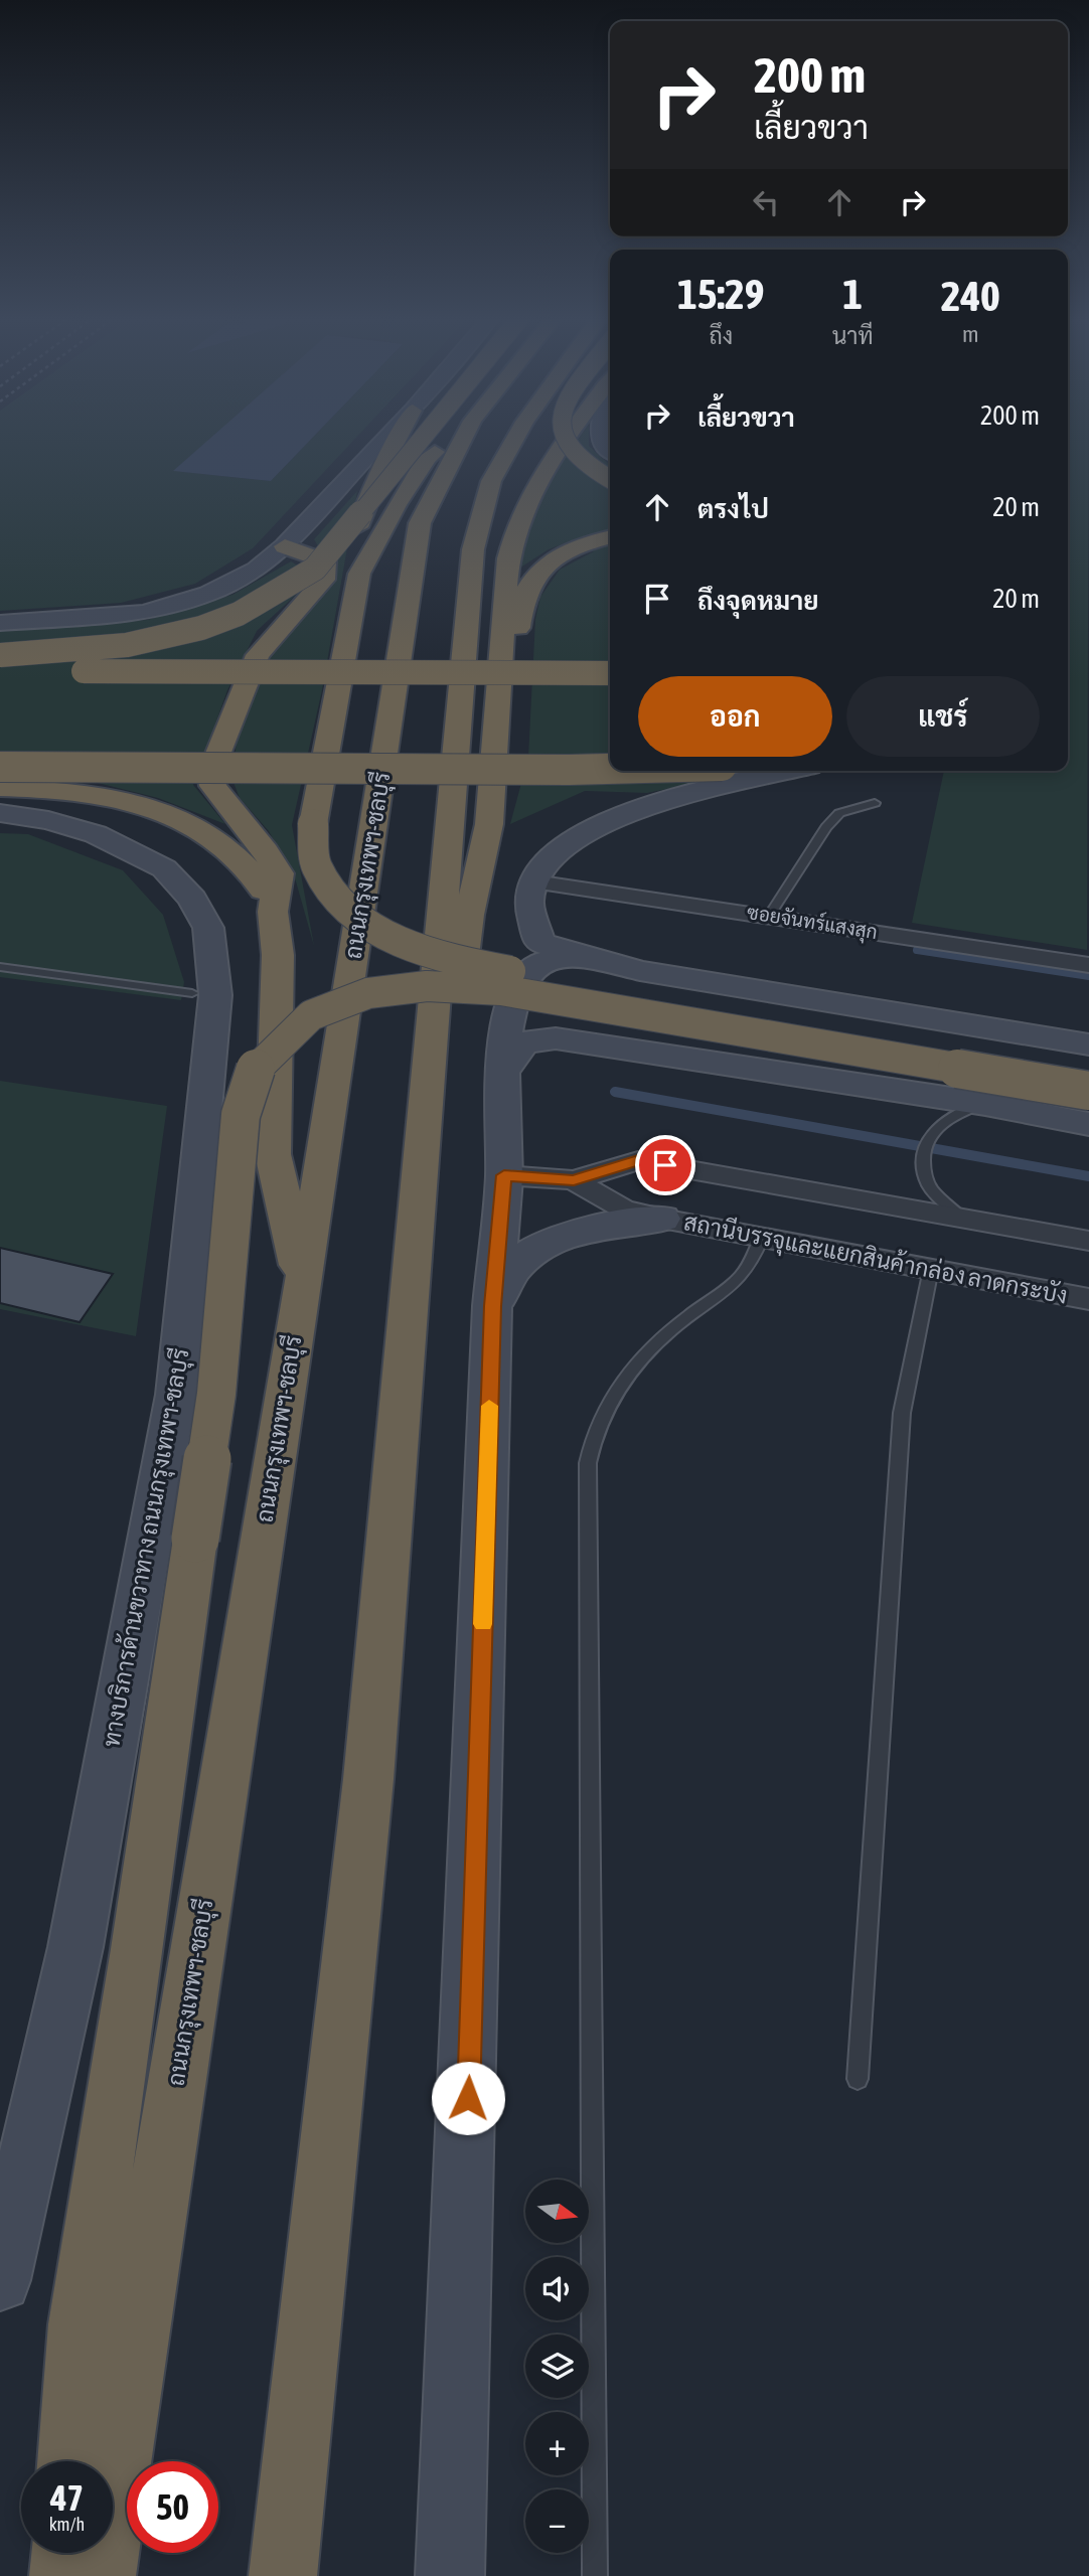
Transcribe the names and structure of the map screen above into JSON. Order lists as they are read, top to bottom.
{
  "streets": {
    "highway": ["ถนนกรุงเทพฯ-ชลบุรี"],
    "main road": ["ทางบริการด้านขวาทาง ถนนกรุงเทพฯ-ชลบุรี"],
    "street": ["ซอยจันทร์แสงสุก", "สถานีบรรจุและแยกสินค้ากล่อง ลาดกระบัง"]
  },
  "north": "right",
  "page": {
    "turn": ["200 m", "เลี้ยวขวา"],
    "eta": [
      "15:29",
      "ถึง",
      "1",
      "นาที",
      "240",
      "m"
    ],
    "list": [
      {
        "name": "เลี้ยวขวา",
        "value": "200 m"
      },
      {
        "name": "ตรงไป",
        "value": "20 m"
      },
      {
        "name": "ถึงจุดหมาย",
        "value": "20 m"
      }
    ],
    "buttons": ["ออก", "แชร์"],
    "map_buttons": ["+", "−"],
    "speed": "47 km/h",
    "limit": "50"
  }
}
